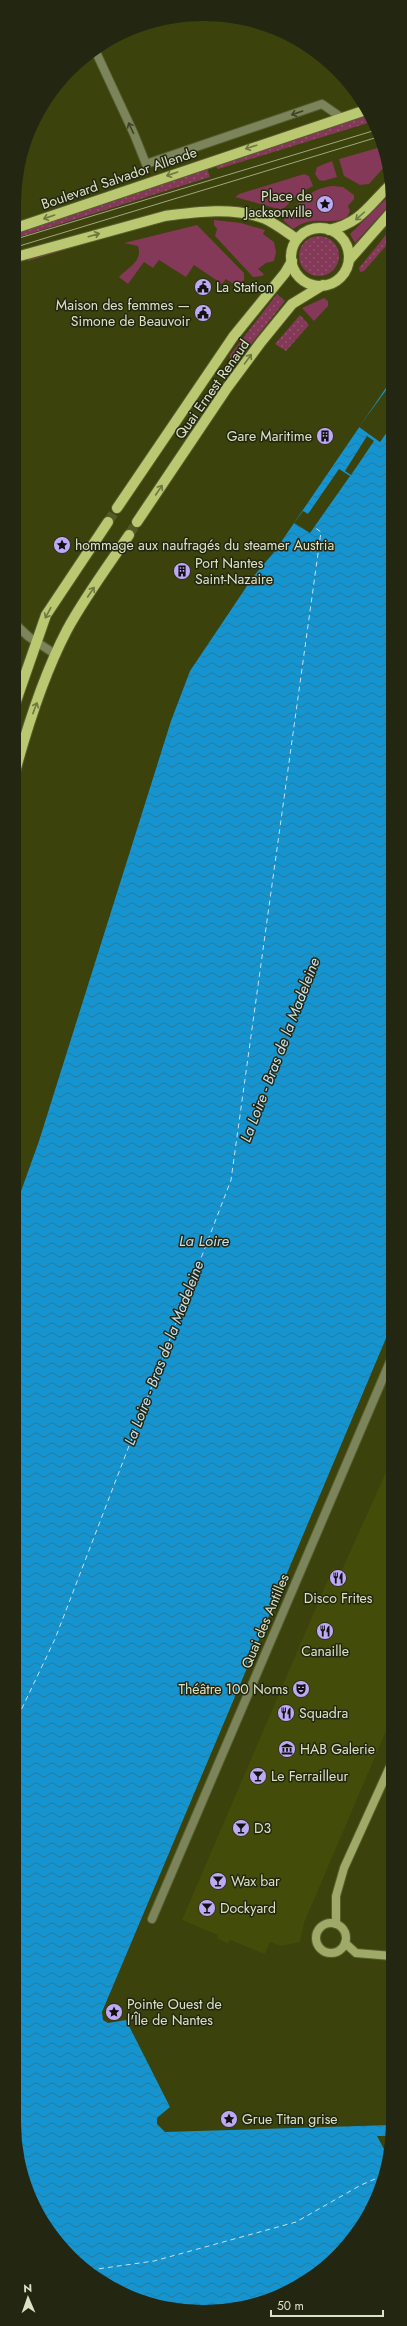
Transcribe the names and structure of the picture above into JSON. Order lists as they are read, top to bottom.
{
  "streets": {
    "main road": ["Boulevard Salvador Allende", "Quai Ernest Renaud"],
    "street": ["Quai des Antilles"]
  },
  "water": ["La Loire - Bras de la Madeleine", "La Loire"],
  "places": {
    "place": [
      "Place de Jacksonville",
      "hommage aux naufragés du steamer Austria",
      "Pointe Ouest de l'Île de Nantes",
      "Grue Titan grise"
    ],
    "public building": ["La Station", "Maison des femmes — Simone de Beauvoir"],
    "building": ["Gare Maritime", "Port Nantes Saint-Nazaire"],
    "restaurant": ["Disco Frites", "Canaille", "Squadra"],
    "theatre": ["Théâtre 100 Noms"],
    "museum": ["HAB Galerie"],
    "bar": [
      "Le Ferrailleur",
      "D3",
      "Wax bar",
      "Dockyard"
    ]
  },
  "scale_bar": "50 m",
  "north": "top"
}
